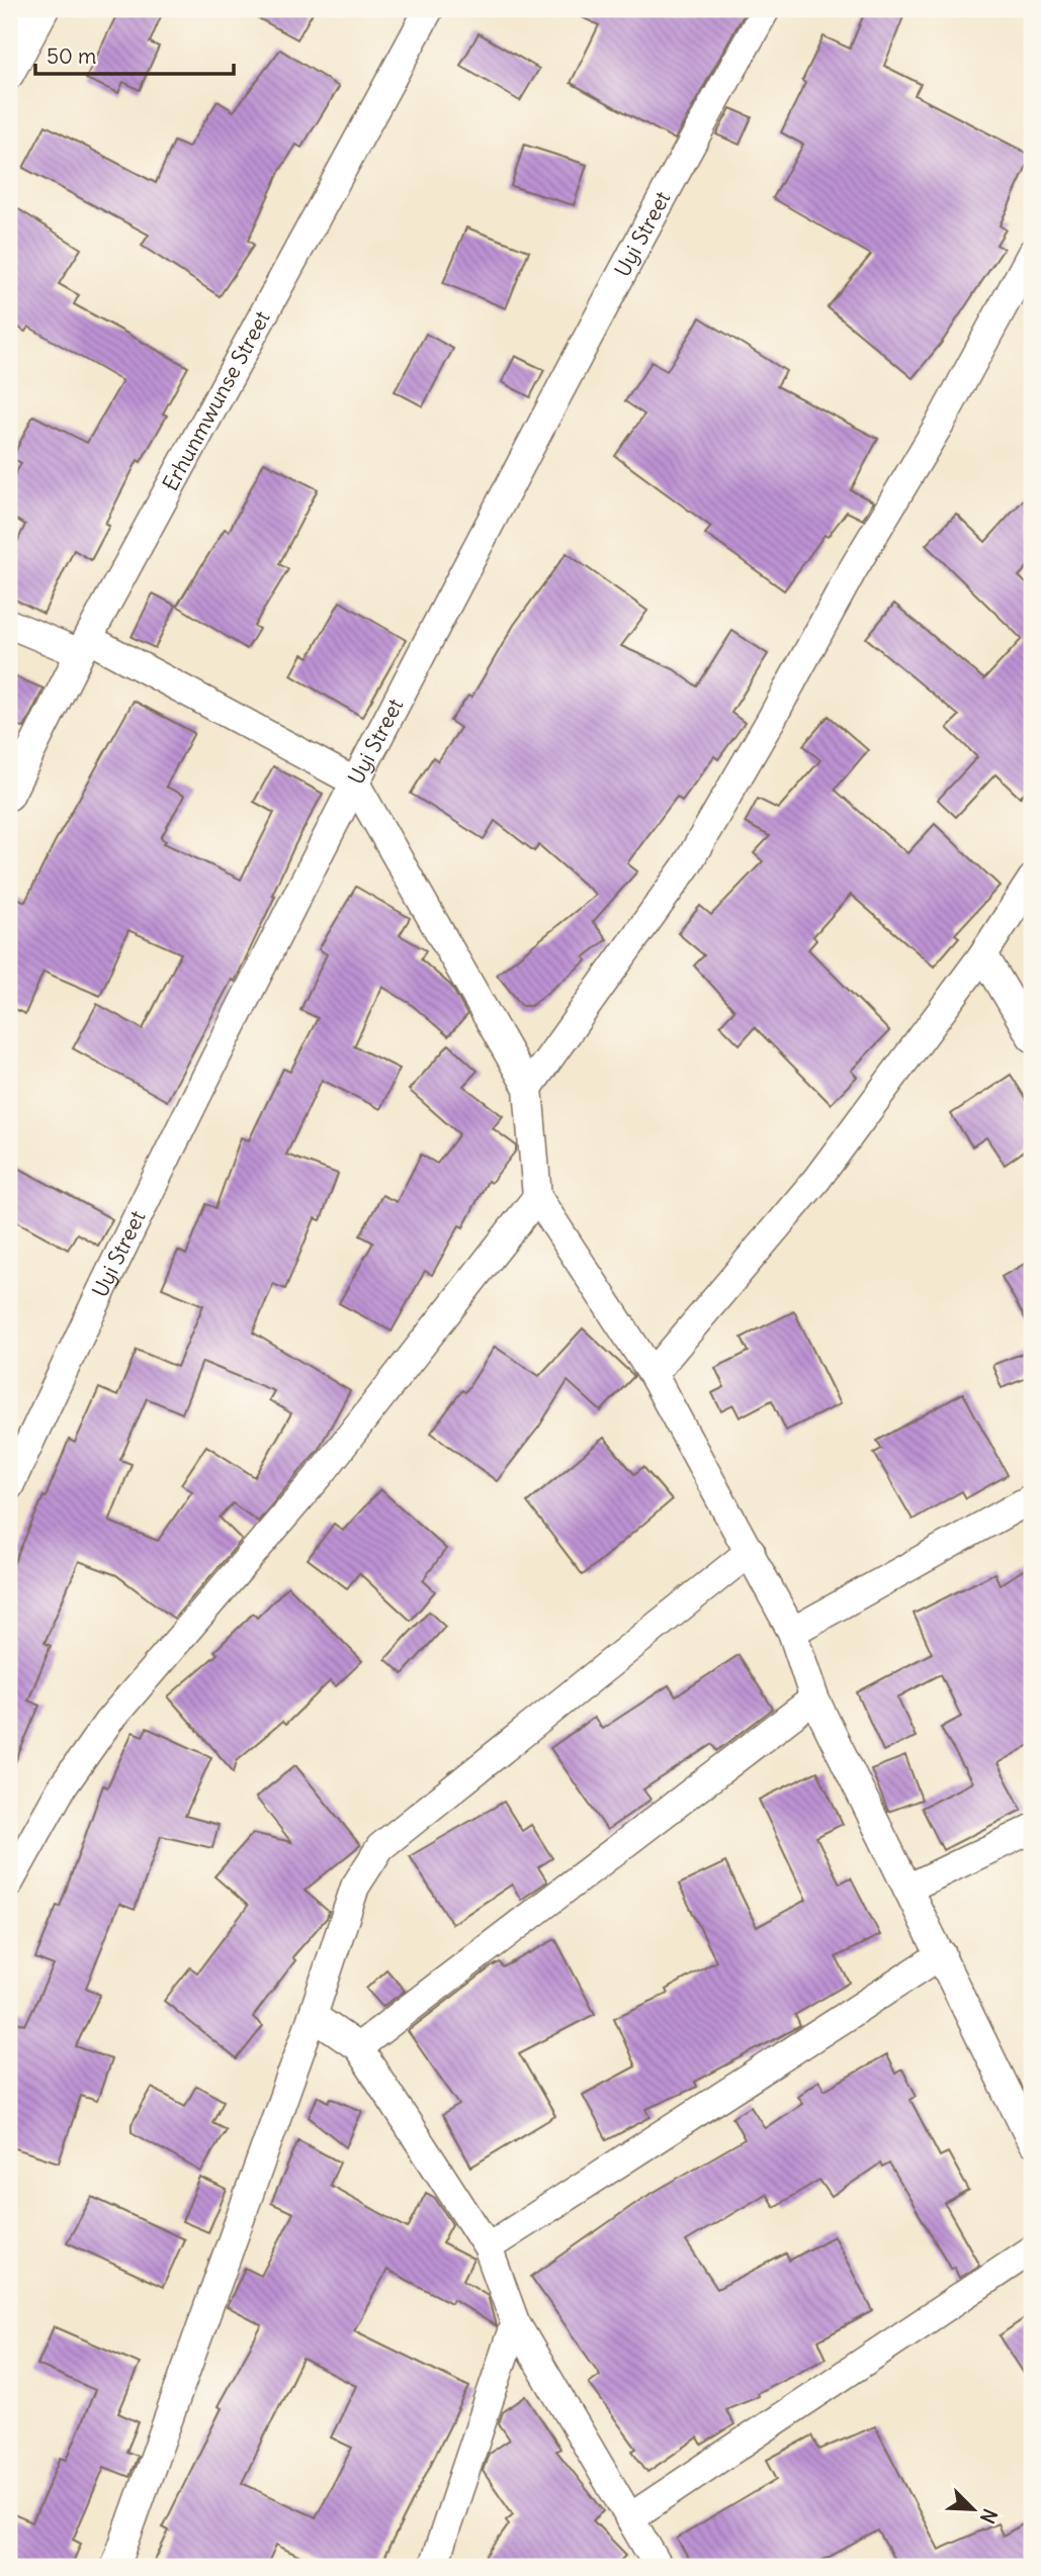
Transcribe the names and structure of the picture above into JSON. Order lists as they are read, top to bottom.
{
  "streets": {
    "street": ["Uyi Street", "Erhunmwunse Street"]
  },
  "scale_bar": "50 m",
  "north": "bottom right"
}
